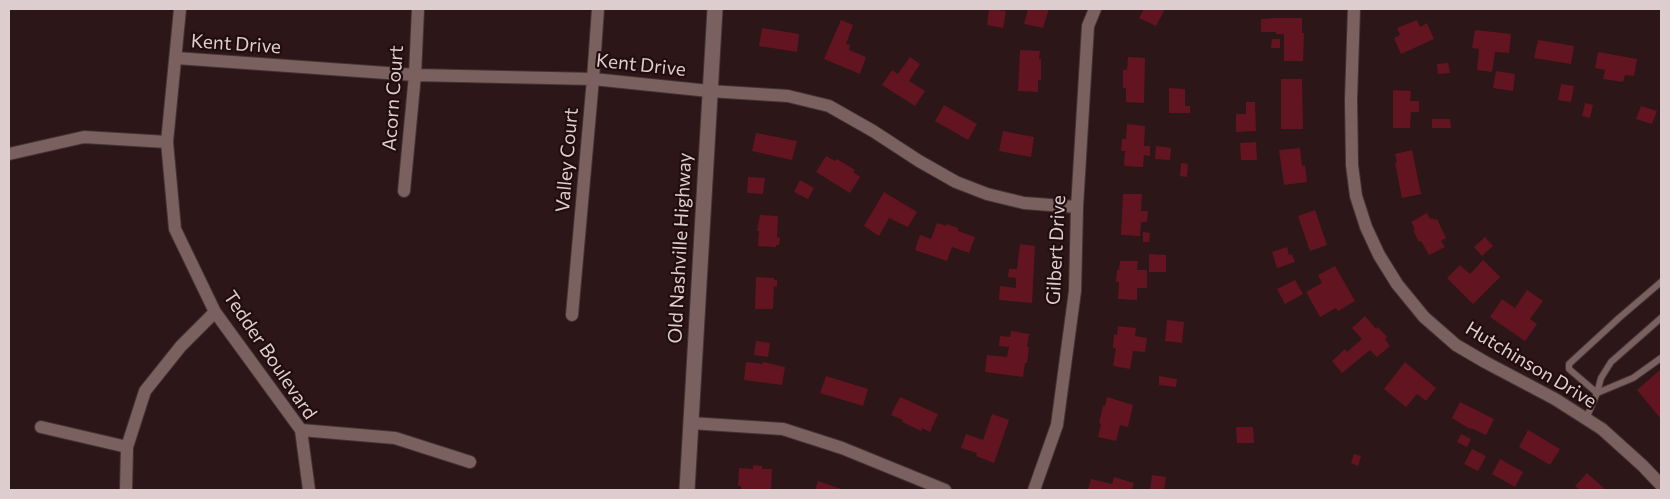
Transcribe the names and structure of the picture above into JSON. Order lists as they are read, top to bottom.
{
  "streets": {
    "main road": ["Old Nashville Highway"],
    "street": [
      "Kent Drive",
      "Acorn Court",
      "Valley Court",
      "Gilbert Drive",
      "Tedder Boulevard",
      "Hutchinson Drive"
    ]
  },
  "crossings": [
    ["Kent Drive", "Acorn Court"],
    ["Kent Drive", "Valley Court"],
    ["Kent Drive", "Old Nashville Highway"],
    ["Kent Drive", "Gilbert Drive"],
    ["Kent Drive", "Tedder Boulevard"]
  ]
}
